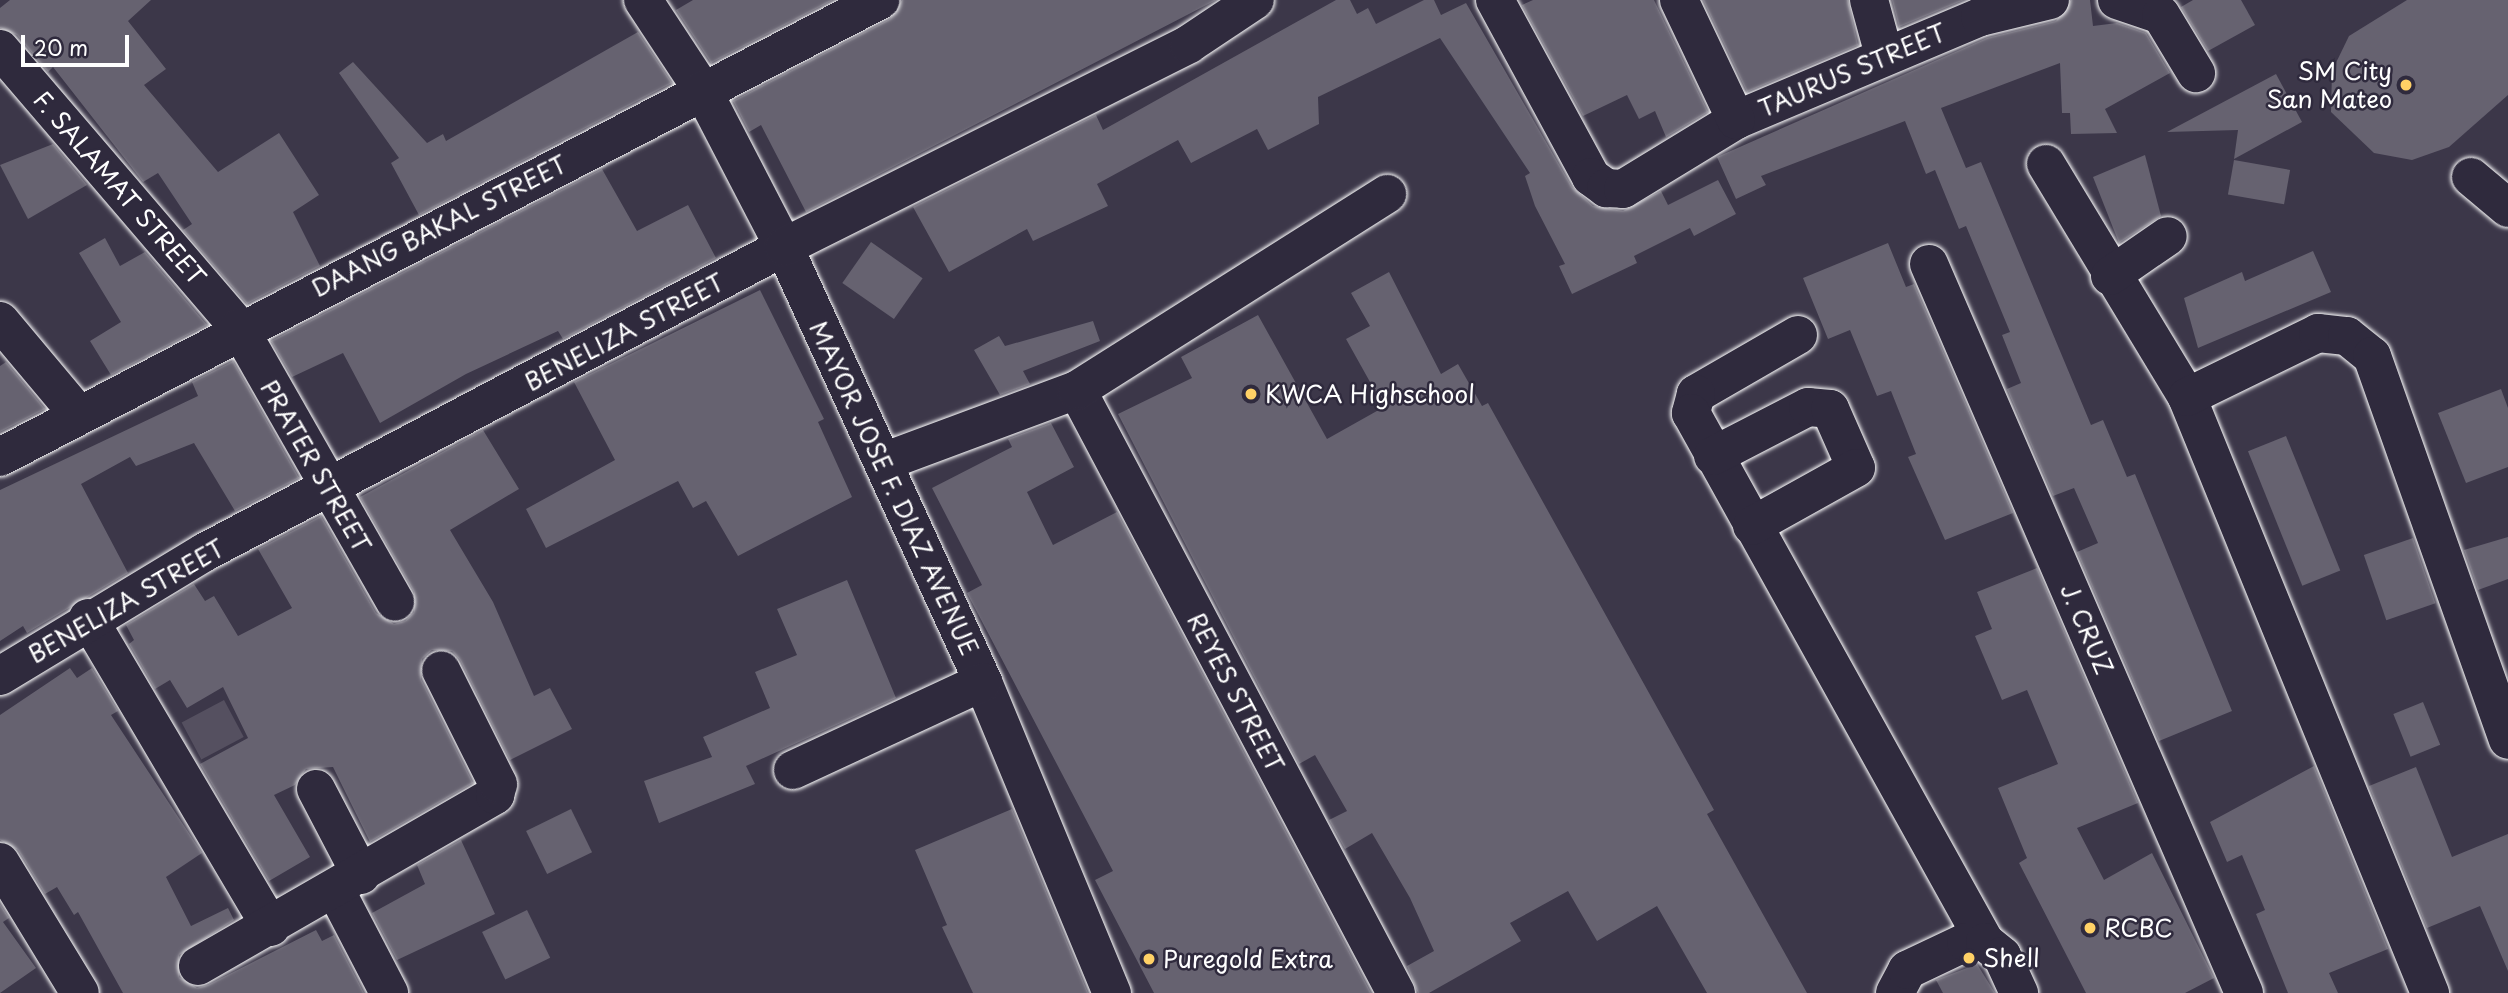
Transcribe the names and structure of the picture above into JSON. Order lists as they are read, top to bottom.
{
  "streets": {
    "street": [
      "TAURUS STREET",
      "F. SALAMAT STREET",
      "DAANG BAKAL STREET",
      "BENELIZA STREET",
      "PRATER STREET",
      "MAYOR JOSE F. DIAZ AVENUE",
      "J. CRUZ",
      "REYES STREET"
    ]
  },
  "crossings": [
    ["F. SALAMAT STREET", "DAANG BAKAL STREET"],
    ["F. SALAMAT STREET", "PRATER STREET"],
    ["DAANG BAKAL STREET", "PRATER STREET"],
    ["DAANG BAKAL STREET", "MAYOR JOSE F. DIAZ AVENUE"],
    ["BENELIZA STREET", "PRATER STREET"],
    ["BENELIZA STREET", "MAYOR JOSE F. DIAZ AVENUE"]
  ],
  "places": [
    "SM City San Mateo",
    "KWCA Highschool",
    "RCBC",
    "Shell",
    "Puregold Extra"
  ],
  "scale_bar": "20 m"
}
